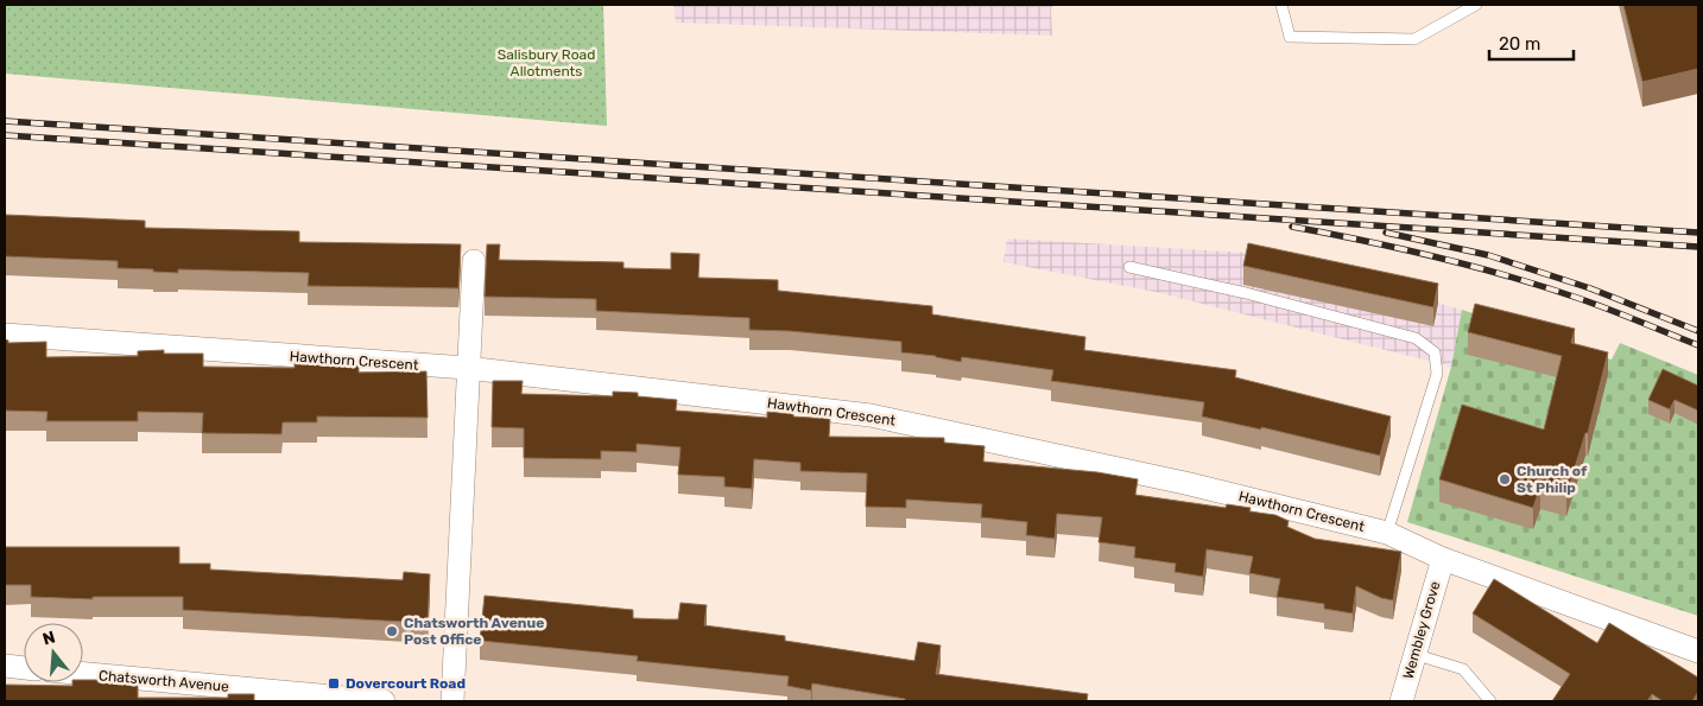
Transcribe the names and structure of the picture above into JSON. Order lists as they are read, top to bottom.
{
  "streets": {
    "street": ["Hawthorn Crescent", "Wembley Grove", "Chatsworth Avenue"]
  },
  "crossings": [
    ["Hawthorn Crescent", "Wembley Grove"]
  ],
  "parks": ["Salisbury Road Allotments"],
  "places": {
    "other": ["Church of St Philip", "Chatsworth Avenue Post Office"],
    "transit": ["Dovercourt Road"]
  },
  "scale_bar": "20 m",
  "north": "top"
}
